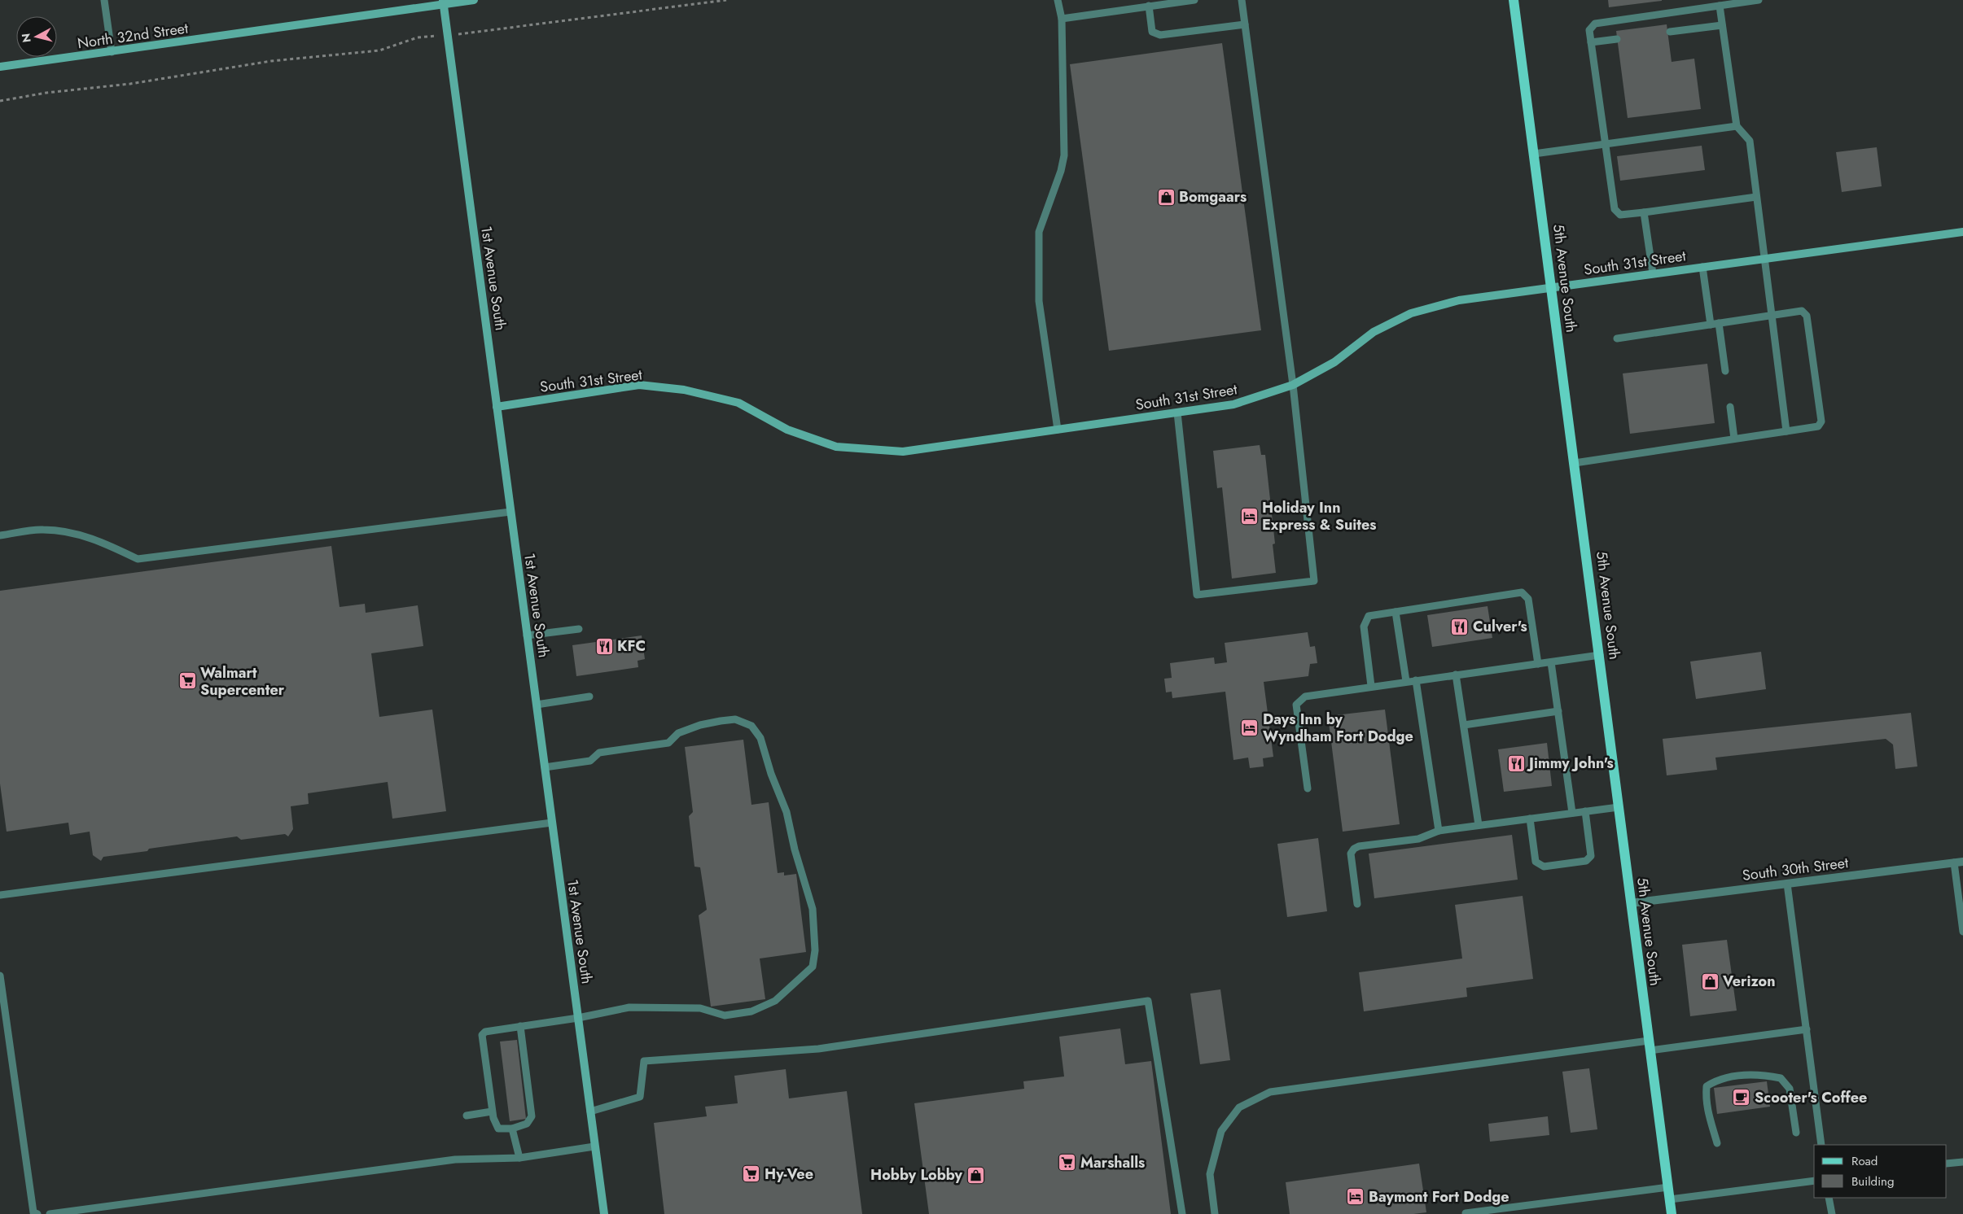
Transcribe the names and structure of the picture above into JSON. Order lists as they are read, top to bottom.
{
  "streets": {
    "main road": ["5th Avenue South"],
    "street": [
      "North 32nd Street",
      "South 31st Street",
      "1st Avenue South",
      "South 30th Street"
    ]
  },
  "crossings": [
    ["North 32nd Street", "1st Avenue South"],
    ["South 31st Street", "1st Avenue South"],
    ["South 31st Street", "5th Avenue South"],
    ["5th Avenue South", "South 30th Street"]
  ],
  "places": {
    "shop": ["Bomgaars", "Verizon", "Hobby Lobby"],
    "hotel": ["Holiday Inn Express & Suites", "Days Inn by Wyndham Fort Dodge", "Baymont Fort Dodge"],
    "restaurant": ["Culver's", "KFC", "Jimmy John's"],
    "supermarket": ["Walmart Supercenter", "Marshalls", "Hy-Vee"],
    "cafe": ["Scooter's Coffee"]
  },
  "legend": ["Road", "Building"],
  "north": "left"
}
